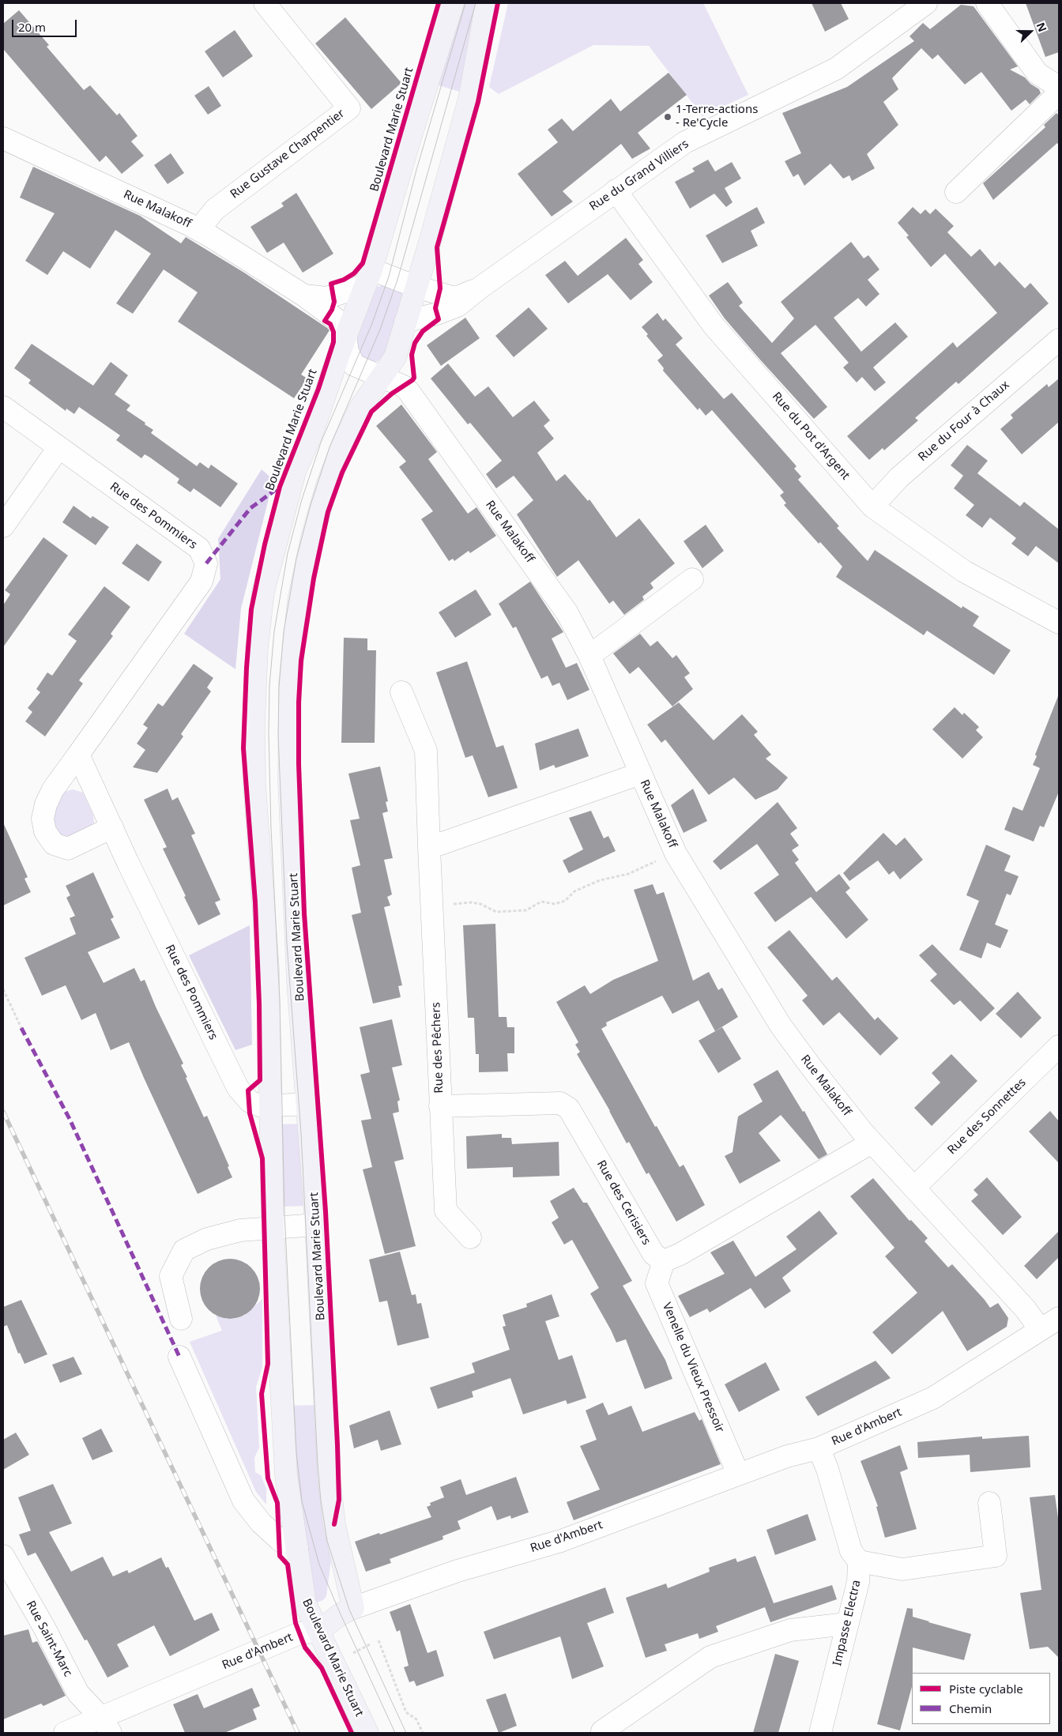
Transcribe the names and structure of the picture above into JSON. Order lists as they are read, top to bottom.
{
  "streets": {
    "main road": ["Boulevard Marie Stuart", "Rue d'Ambert"],
    "street": [
      "Rue Gustave Charpentier",
      "Rue du Grand Villiers",
      "Rue Malakoff",
      "Rue du Four à Chaux",
      "Rue du Pot d'Argent",
      "Rue des Pommiers",
      "Rue des Pêchers",
      "Rue des Sonnettes",
      "Rue des Cerisiers",
      "Venelle du Vieux Pressoir",
      "Impasse Electra",
      "Rue Saint-Marc"
    ]
  },
  "crossings": [
    ["Boulevard Marie Stuart", "Rue du Grand Villiers"],
    ["Boulevard Marie Stuart", "Rue Malakoff"],
    ["Boulevard Marie Stuart", "Rue des Pommiers"],
    ["Boulevard Marie Stuart", "Rue d'Ambert"],
    ["Rue Gustave Charpentier", "Rue Malakoff"],
    ["Rue du Grand Villiers", "Rue Malakoff"],
    ["Rue du Grand Villiers", "Rue du Pot d'Argent"],
    ["Rue Malakoff", "Rue des Sonnettes"],
    ["Rue Malakoff", "Rue d'Ambert"],
    ["Rue du Four à Chaux", "Rue du Pot d'Argent"],
    ["Rue des Pêchers", "Rue des Cerisiers"],
    ["Rue des Cerisiers", "Venelle du Vieux Pressoir"],
    ["Venelle du Vieux Pressoir", "Rue d'Ambert"],
    ["Rue d'Ambert", "Rue Saint-Marc"]
  ],
  "places": ["1-Terre-actions - Re'Cycle"],
  "legend": ["Piste cyclable", "Chemin"],
  "scale_bar": "20 m",
  "north": "right"
}
